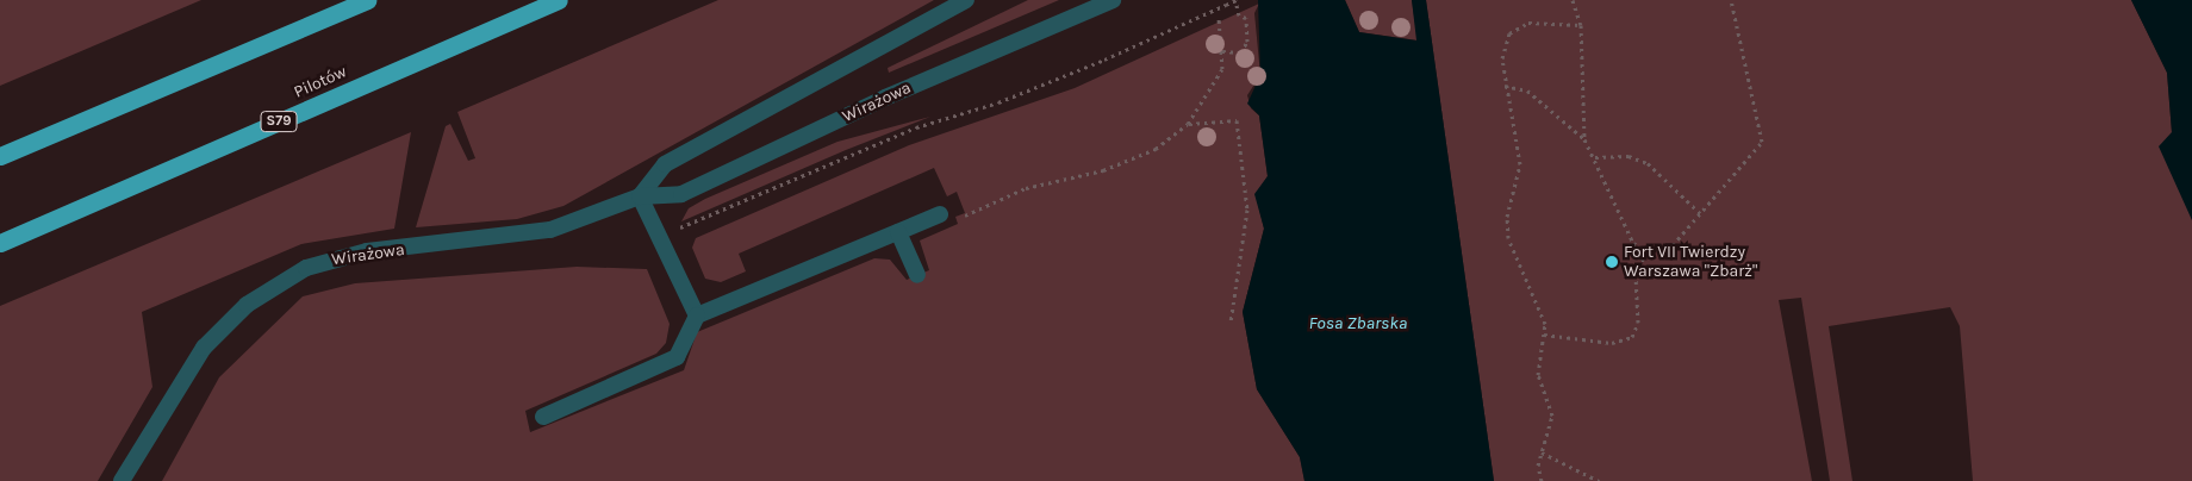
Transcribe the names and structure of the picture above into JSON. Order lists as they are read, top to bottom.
{
  "streets": {
    "highway": ["Pilotów", "S79"],
    "street": ["Wirażowa"]
  },
  "water": ["Fosa Zbarska"],
  "places": ["Fort VII Twierdzy Warszawa \"Zbarż\""]
}
